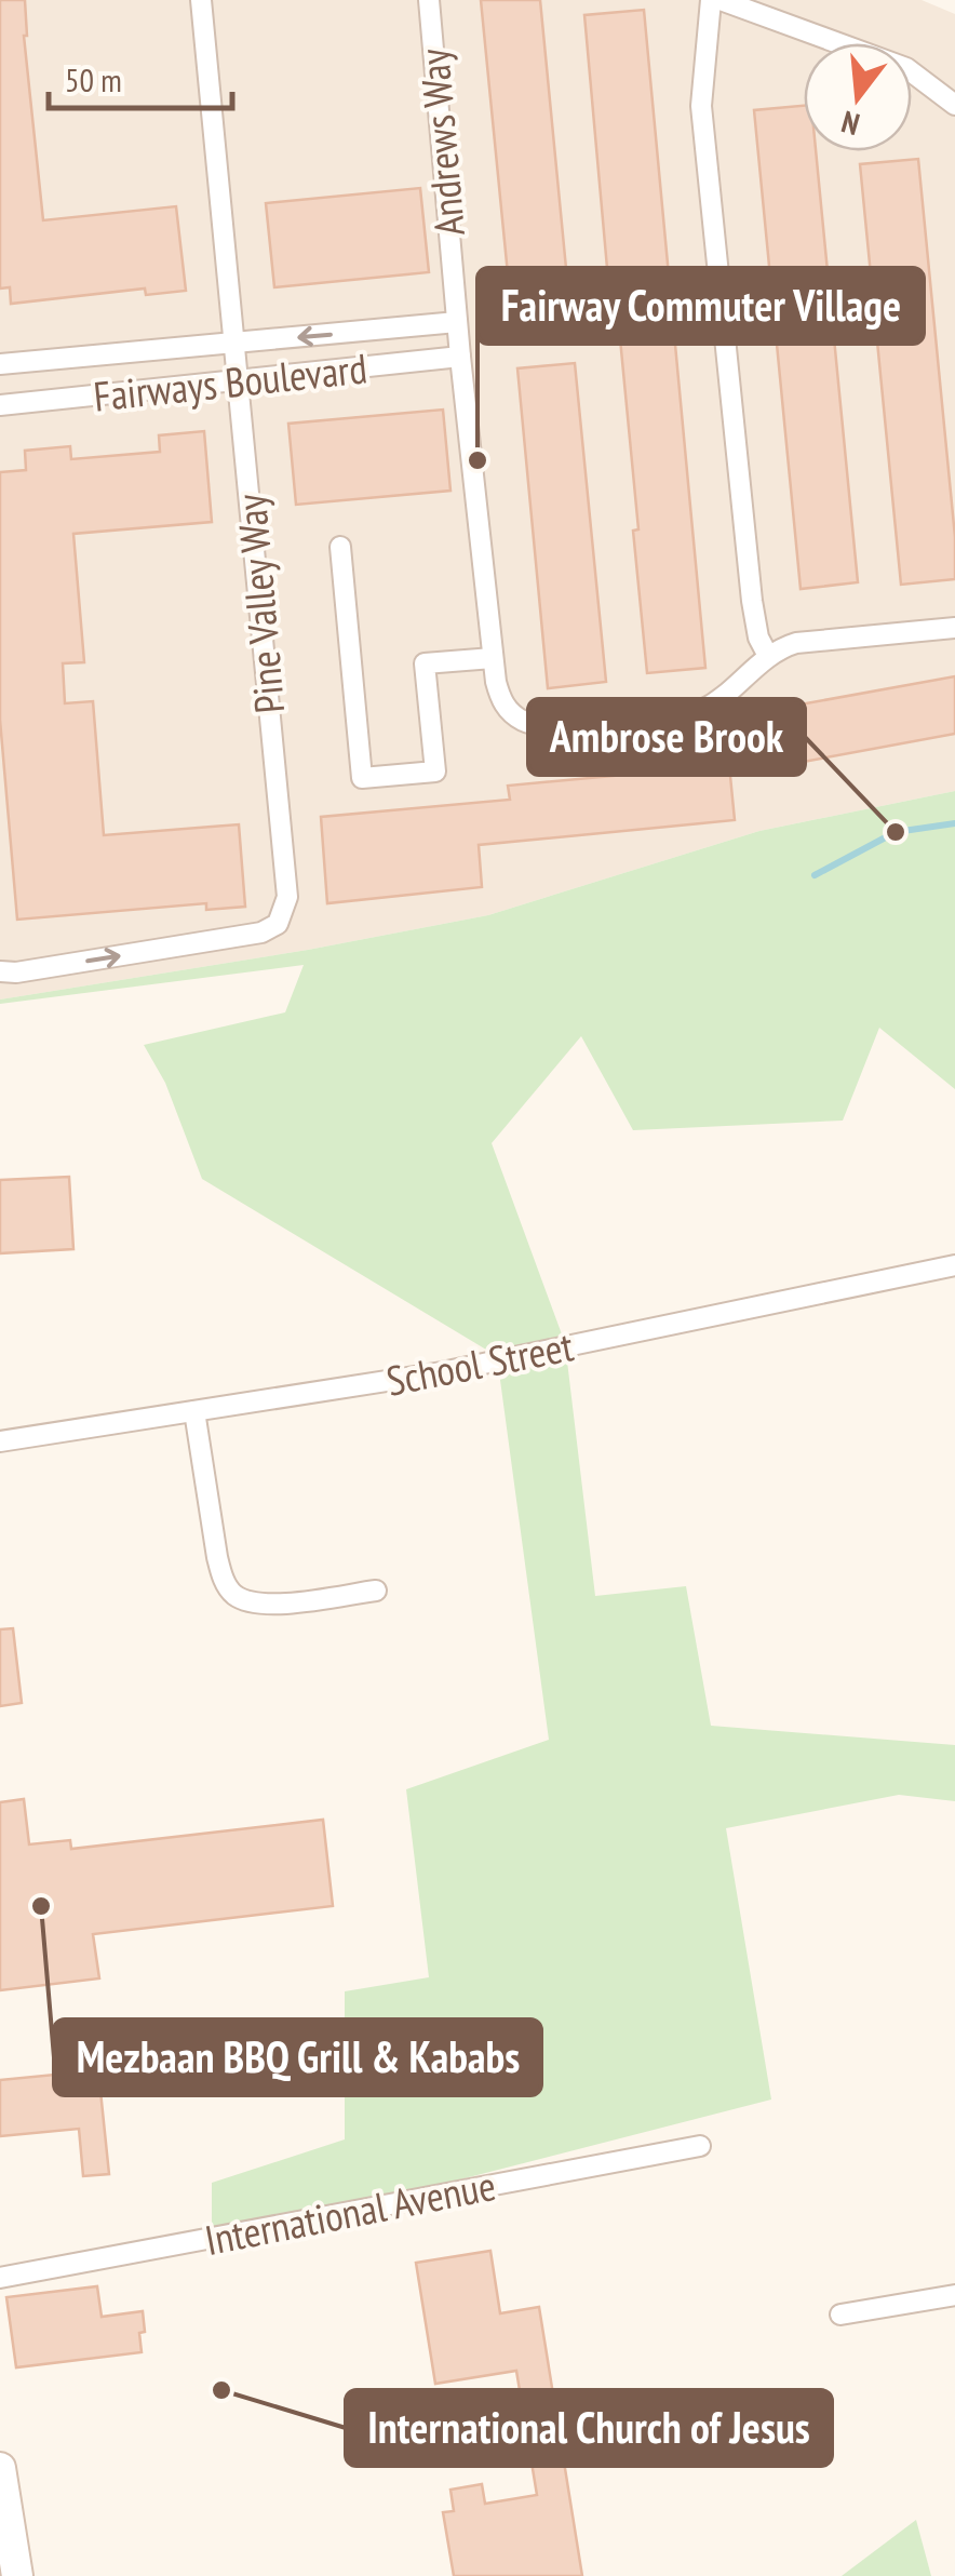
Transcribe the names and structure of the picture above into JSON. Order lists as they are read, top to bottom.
{
  "streets": {
    "street": [
      "Andrews Way",
      "Fairways Boulevard",
      "Pine Valley Way",
      "School Street",
      "International Avenue"
    ]
  },
  "crossings": [
    ["Andrews Way", "Fairways Boulevard"],
    ["Fairways Boulevard", "Pine Valley Way"]
  ],
  "places": [
    "Fairway Commuter Village",
    "Ambrose Brook",
    "Mezbaan BBQ Grill & Kababs",
    "International Church of Jesus"
  ],
  "scale_bar": "50 m",
  "north": "bottom"
}
